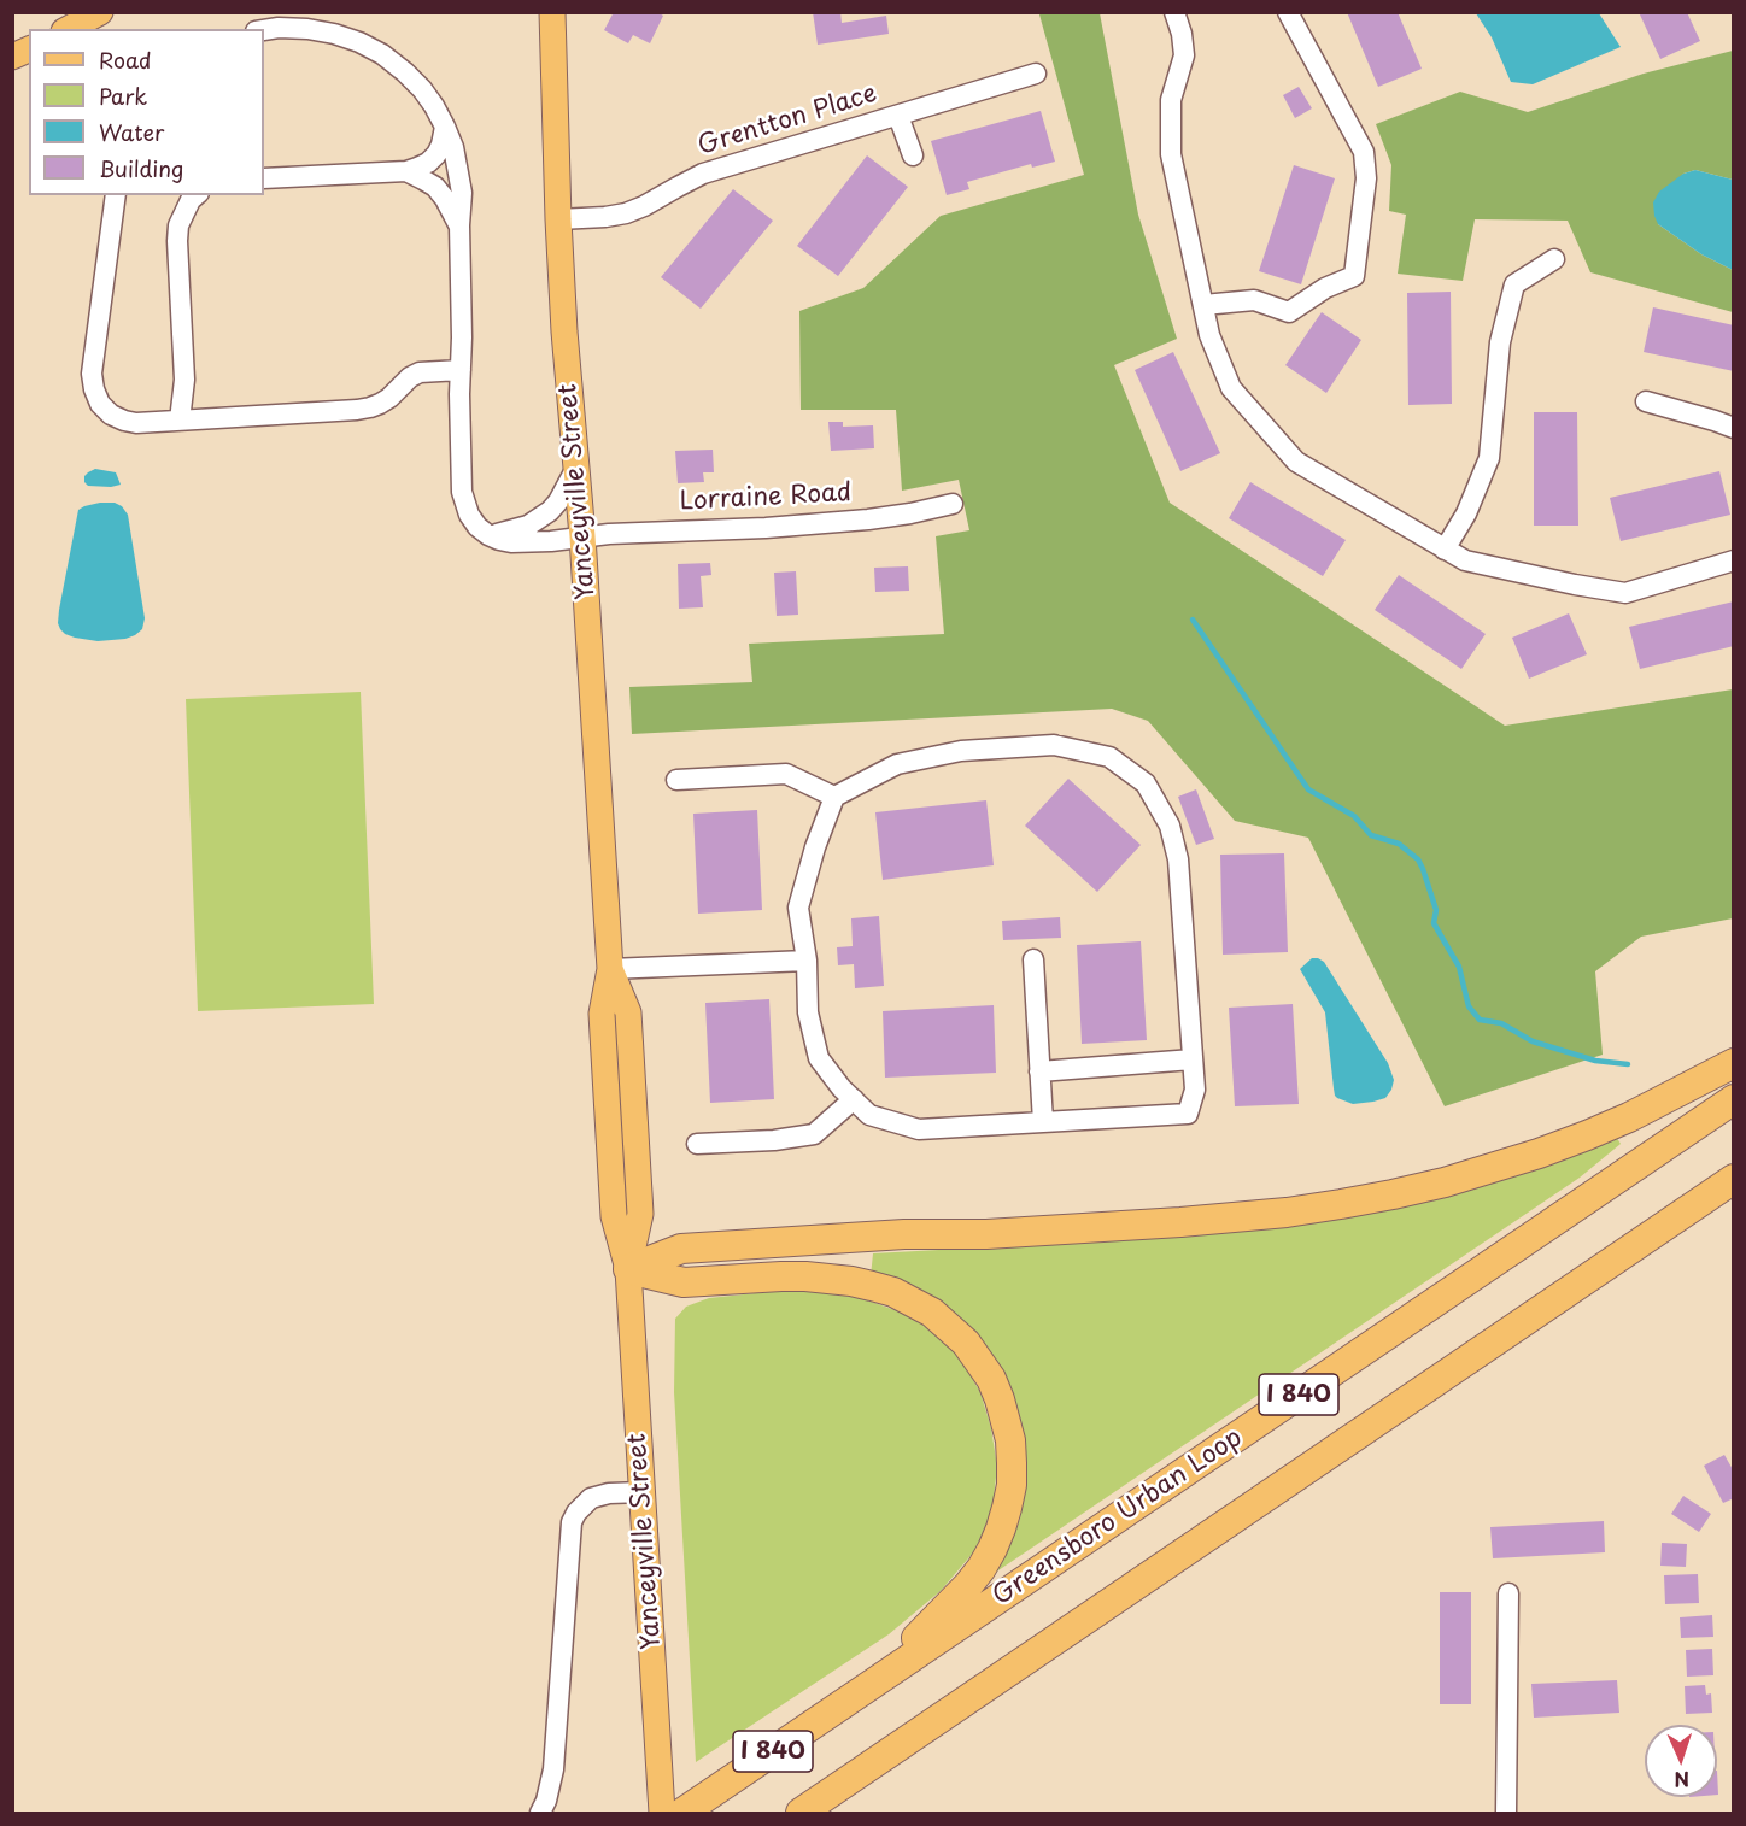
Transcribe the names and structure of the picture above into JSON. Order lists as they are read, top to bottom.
{
  "streets": {
    "highway": ["I 840", "Greensboro Urban Loop"],
    "main road": ["Yanceyville Street"],
    "street": ["Grentton Place", "Lorraine Road"]
  },
  "crossings": [
    ["Grentton Place", "Yanceyville Street"],
    ["Yanceyville Street", "Lorraine Road"]
  ],
  "legend": [
    "Road",
    "Park",
    "Water",
    "Building"
  ],
  "north": "bottom"
}
